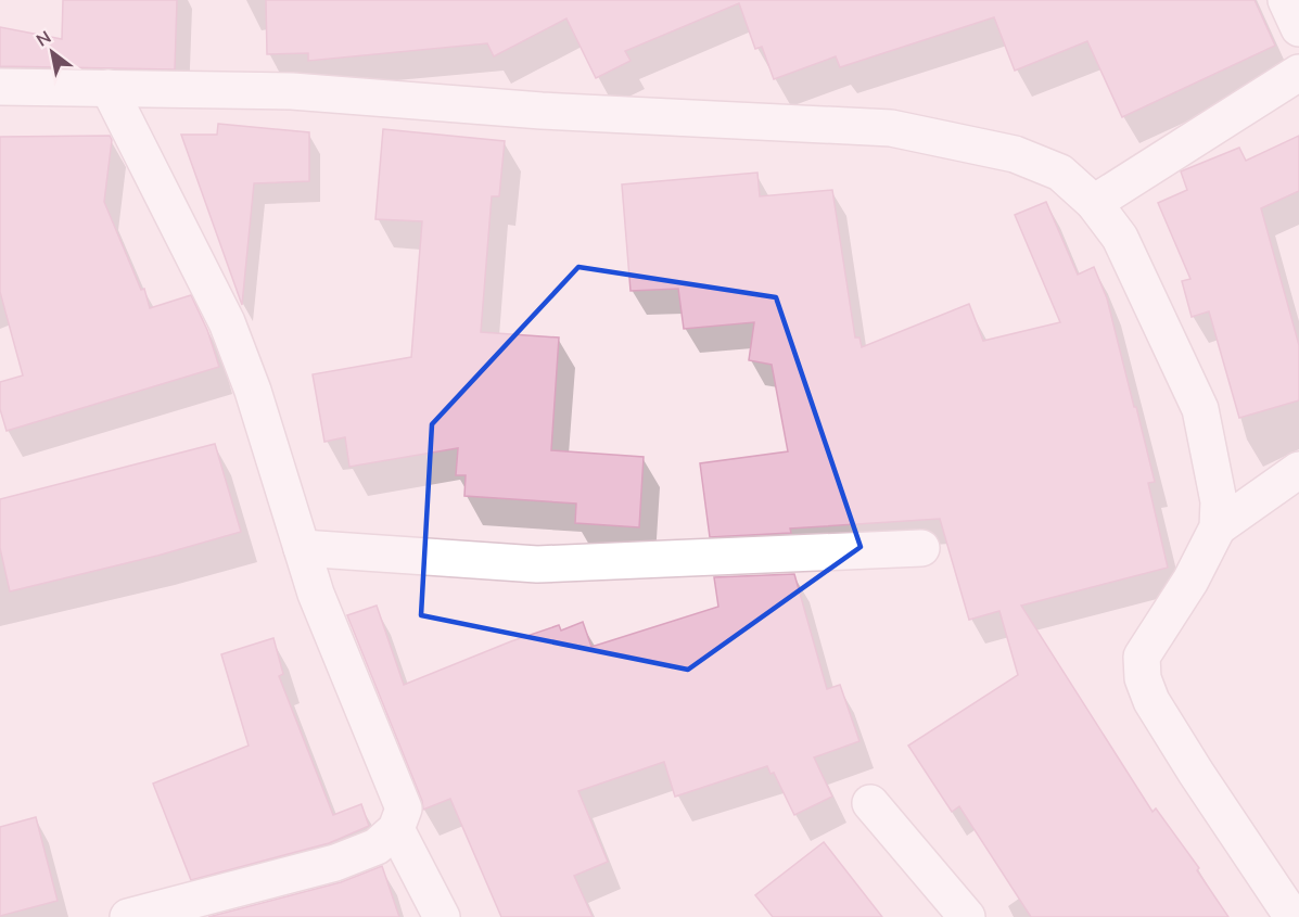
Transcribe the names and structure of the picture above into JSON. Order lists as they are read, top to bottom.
{
  "north": "top left"
}
